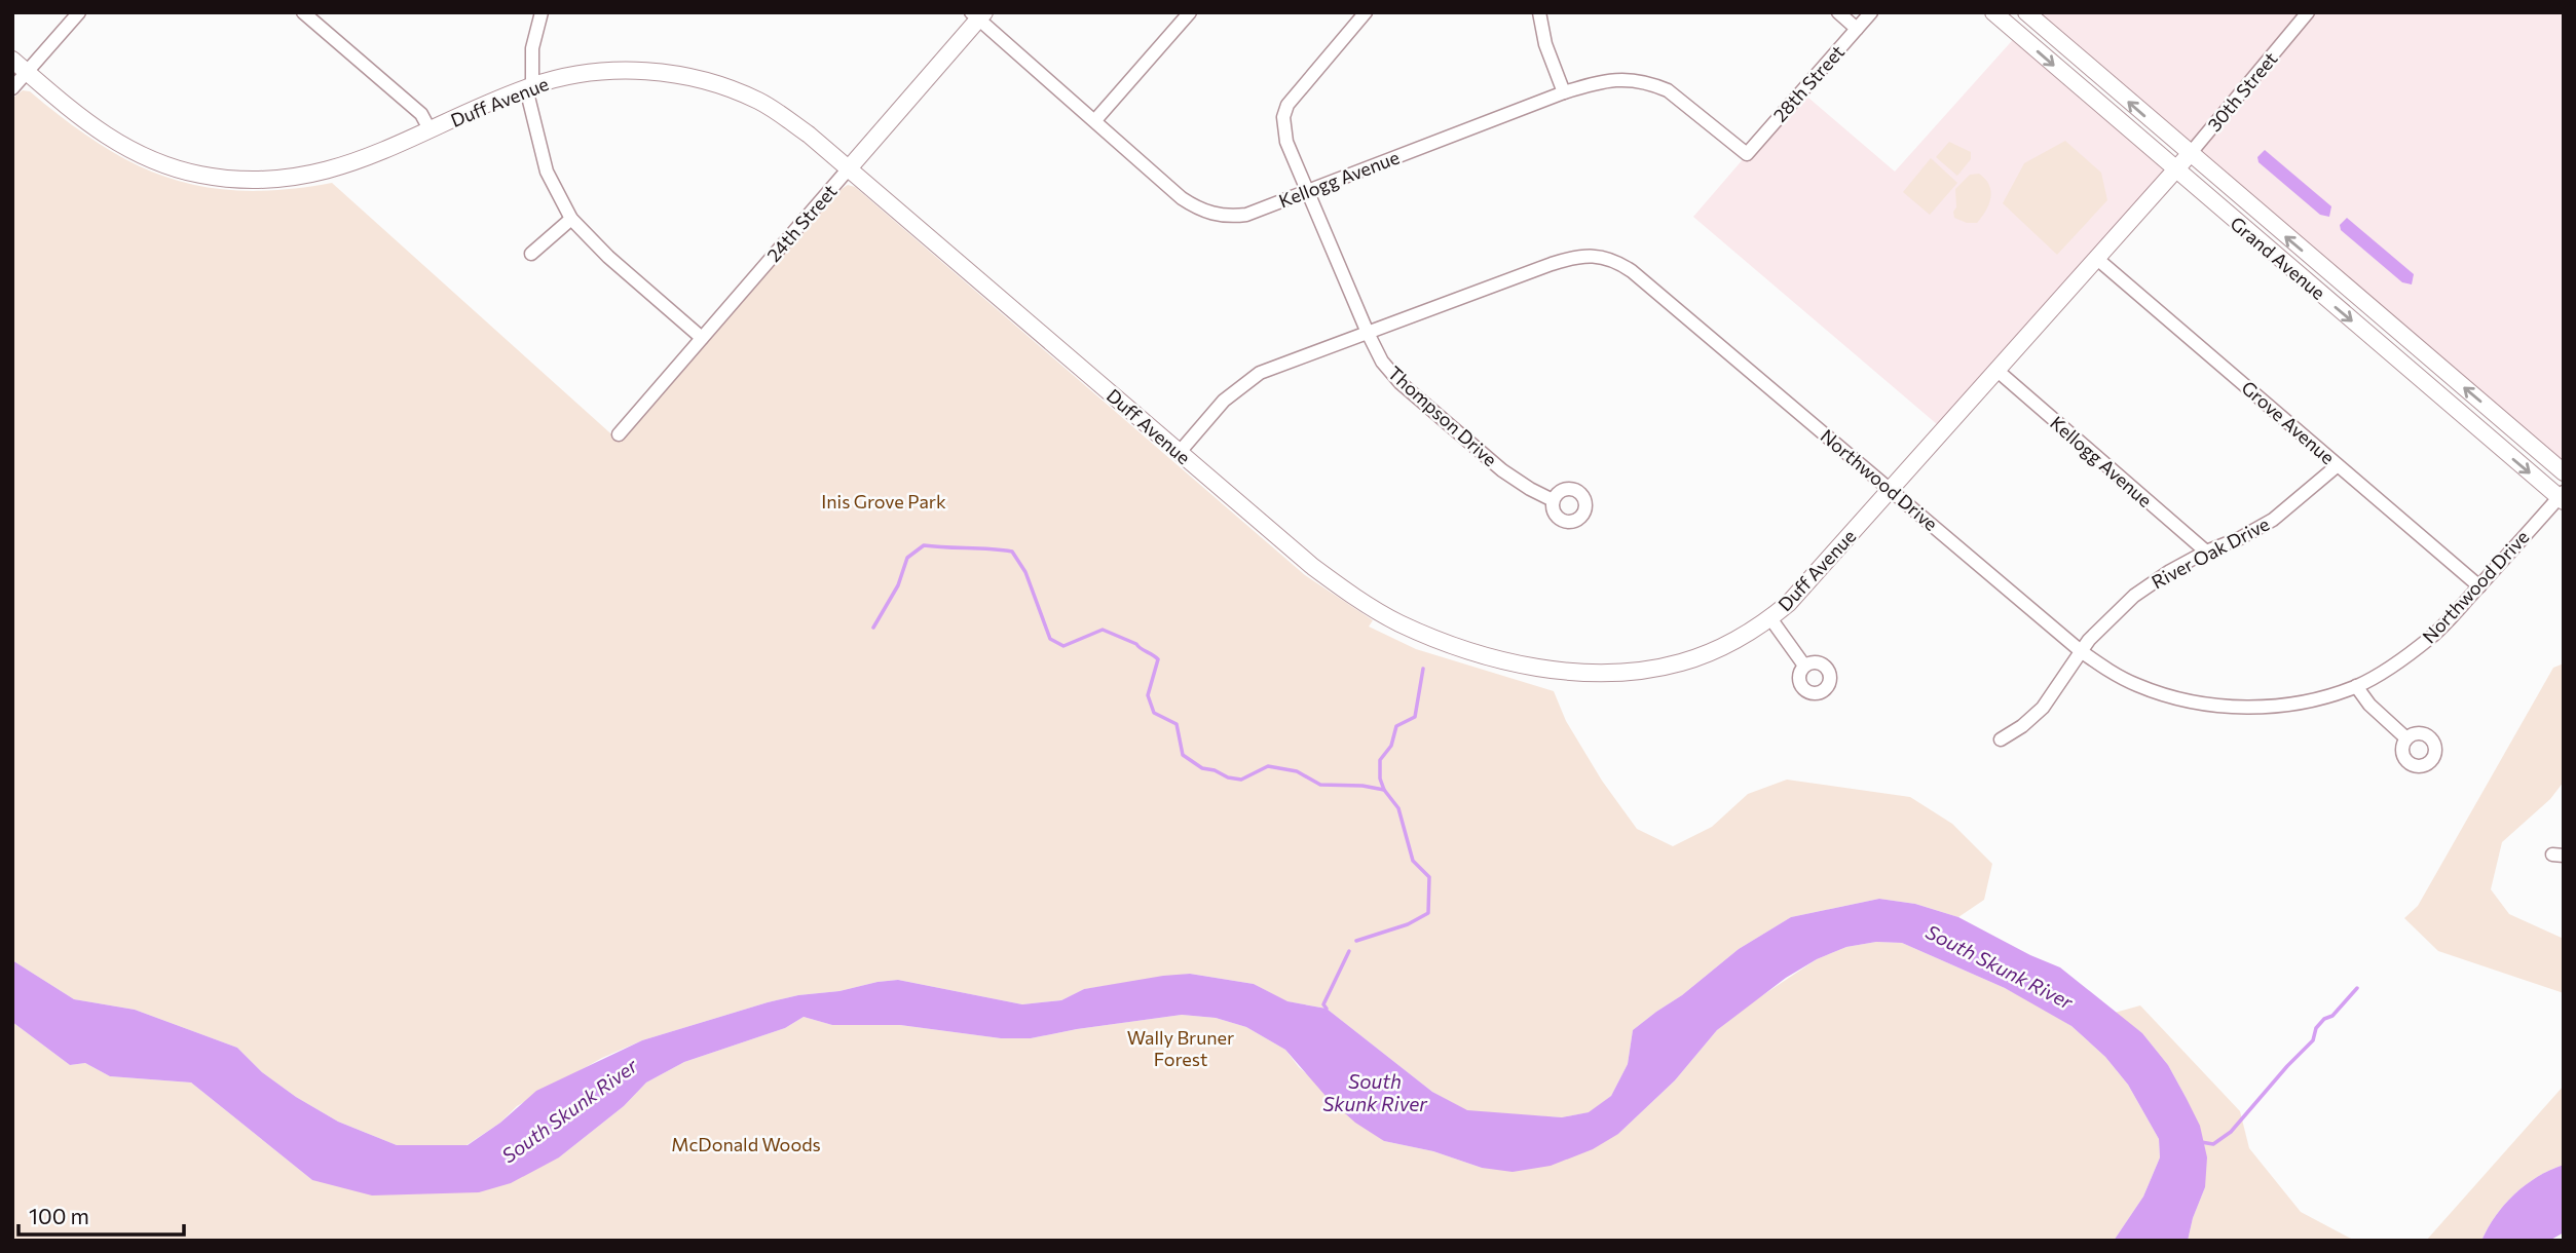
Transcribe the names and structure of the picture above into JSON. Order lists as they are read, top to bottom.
{
  "streets": {
    "main road": [
      "30th Street",
      "Duff Avenue",
      "24th Street",
      "Grand Avenue"
    ],
    "street": [
      "28th Street",
      "Kellogg Avenue",
      "Thompson Drive",
      "Grove Avenue",
      "Northwood Drive",
      "River Oak Drive"
    ]
  },
  "crossings": [
    ["28th Street", "Kellogg Avenue"],
    ["30th Street", "Duff Avenue"],
    ["30th Street", "Grand Avenue"],
    ["Duff Avenue", "Kellogg Avenue"],
    ["Duff Avenue", "24th Street"],
    ["Duff Avenue", "Grand Avenue"],
    ["Duff Avenue", "Grove Avenue"],
    ["Duff Avenue", "Northwood Drive"],
    ["Kellogg Avenue", "24th Street"],
    ["Kellogg Avenue", "Thompson Drive"],
    ["Kellogg Avenue", "River Oak Drive"],
    ["Grand Avenue", "Northwood Drive"],
    ["Thompson Drive", "Northwood Drive"],
    ["Grove Avenue", "Northwood Drive"],
    ["Grove Avenue", "River Oak Drive"],
    ["Northwood Drive", "River Oak Drive"]
  ],
  "water": ["South Skunk River"],
  "parks": ["Inis Grove Park", "Wally Bruner Forest", "McDonald Woods"],
  "scale_bar": "100 m"
}
